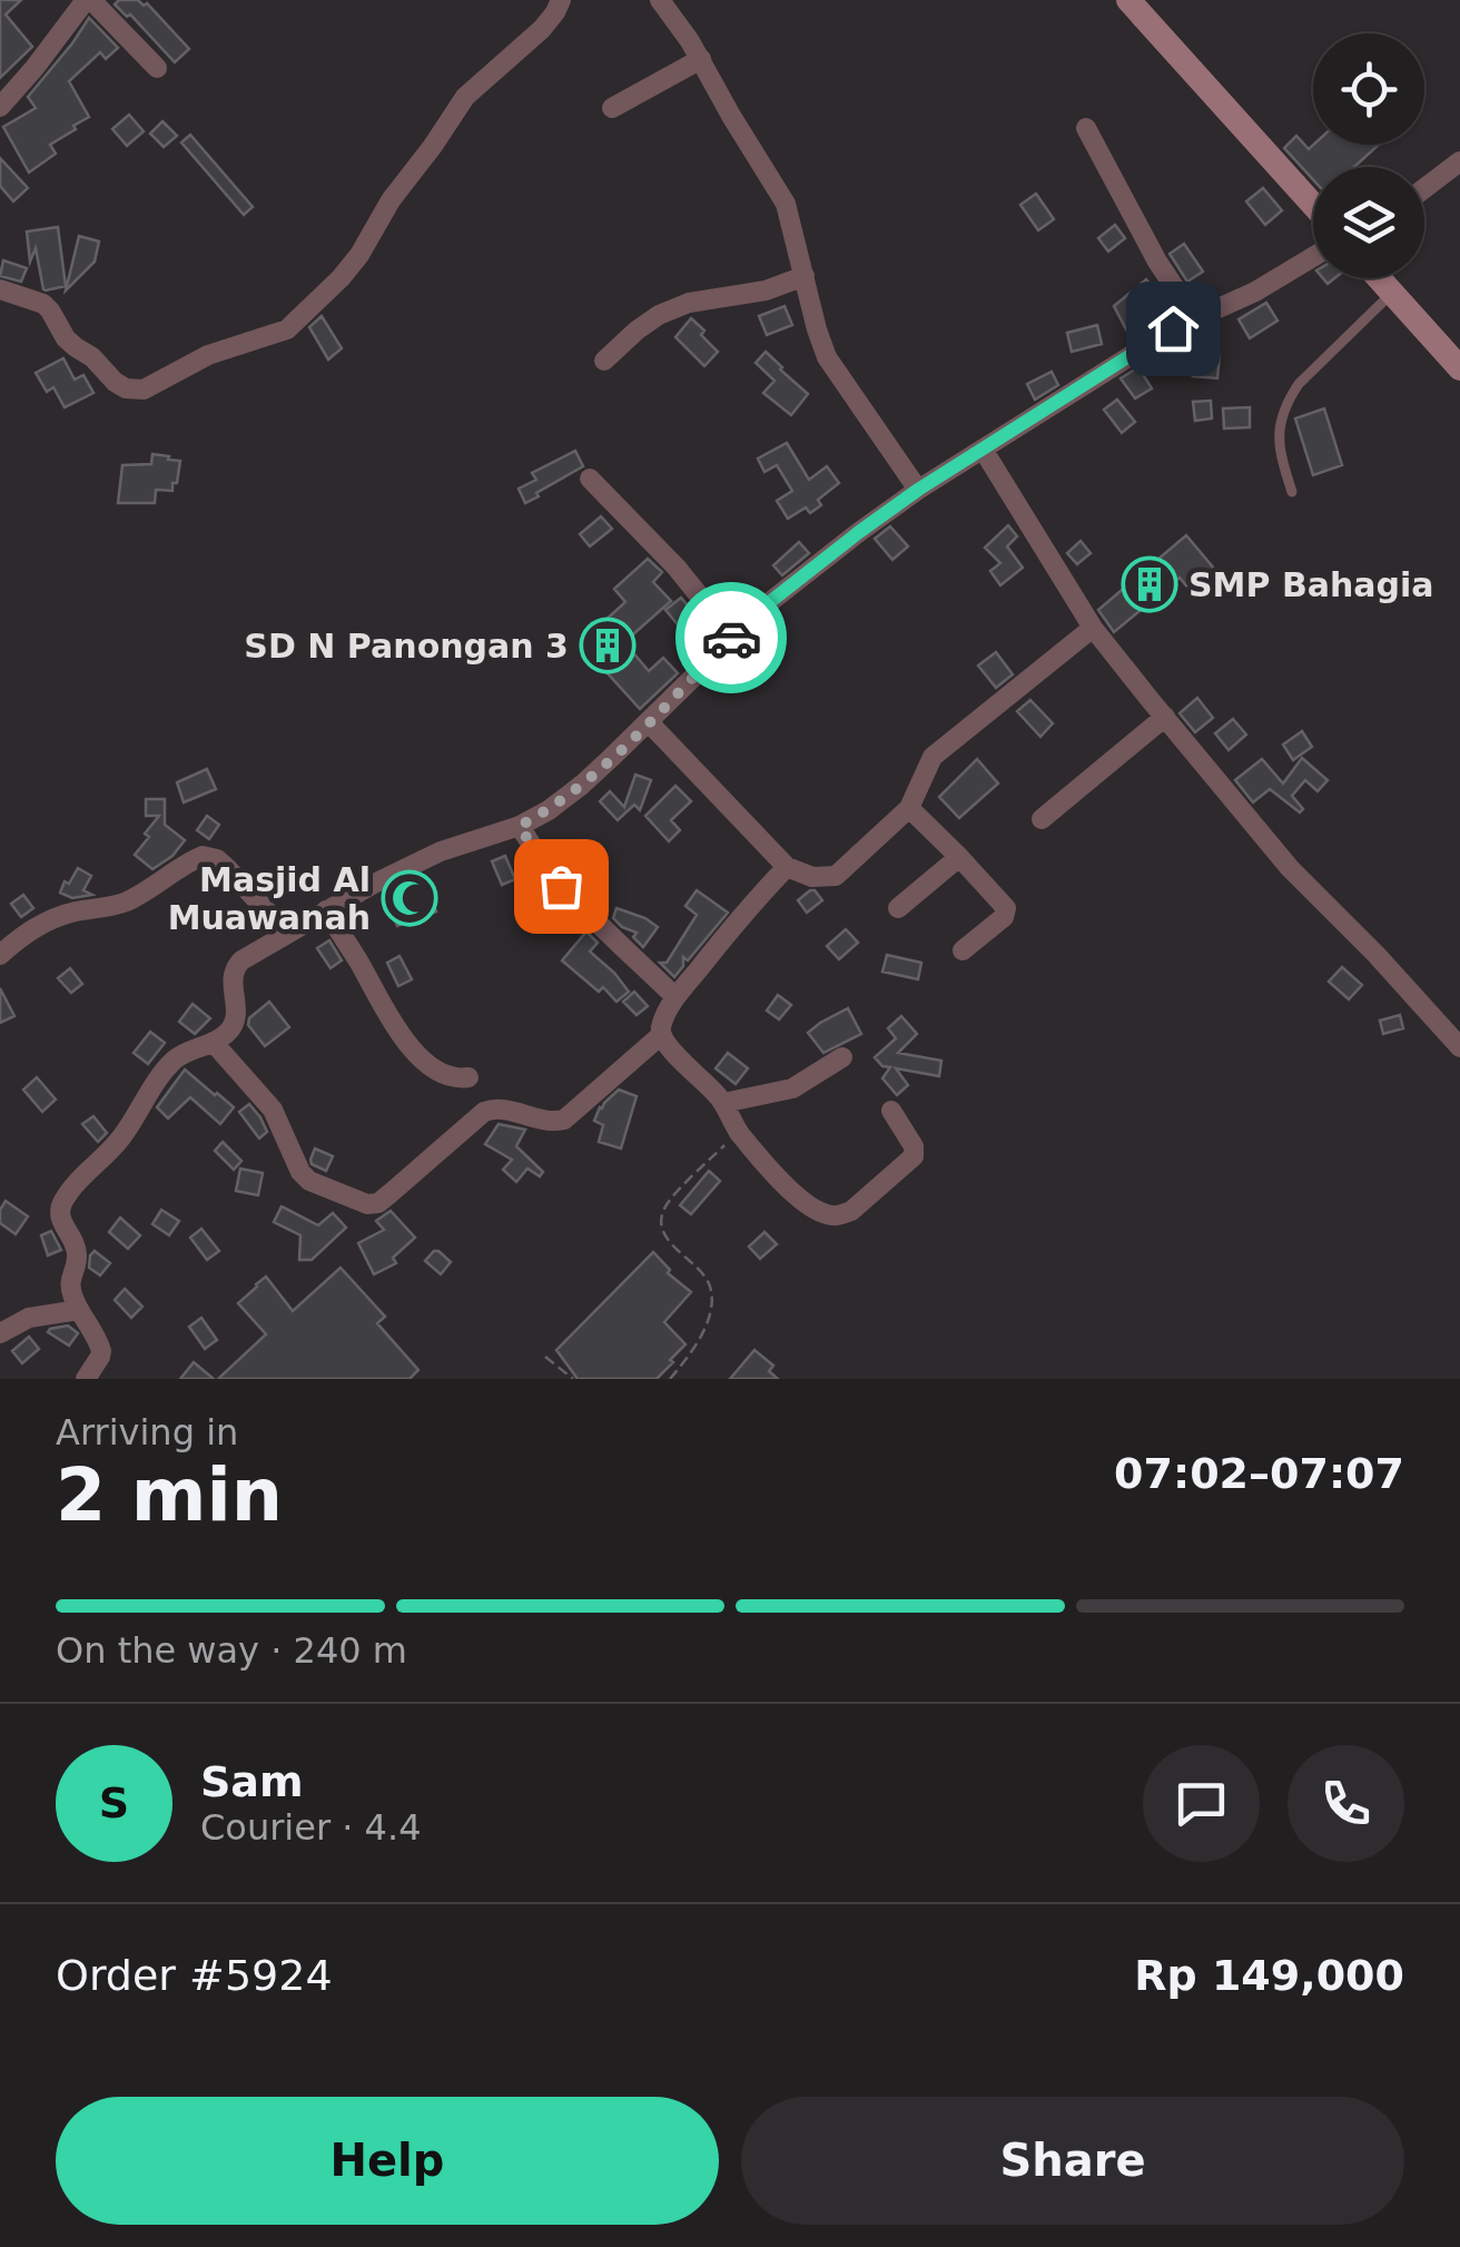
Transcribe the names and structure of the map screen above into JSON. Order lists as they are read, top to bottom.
{
  "places": {
    "building": ["SMP Bahagia", "SD N Panongan 3"],
    "mosque": ["Masjid Al Muawanah"]
  },
  "page": {
    "heading": ["2 min", "Arriving in", "07:02–07:07"],
    "panel": [
      "Sam",
      "Courier · 4.4",
      "Order #5924",
      "Rp 149,000"
    ],
    "bar": "On the way · 240 m",
    "round": "S",
    "buttons": ["Help", "Share"]
  }
}
